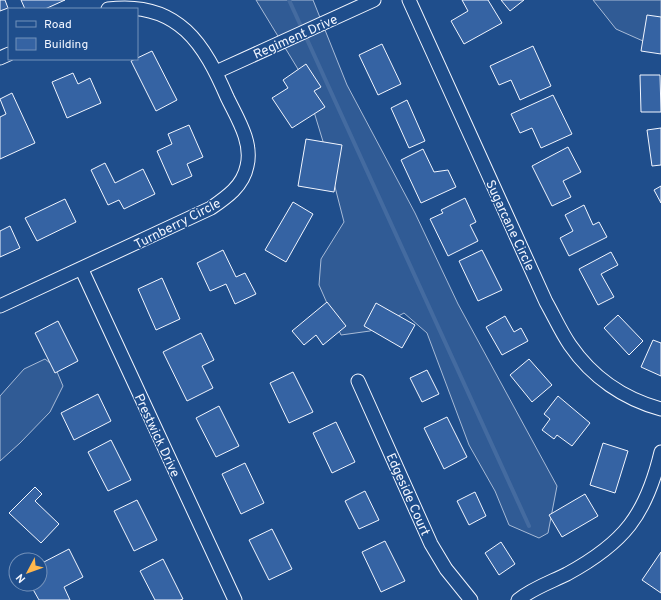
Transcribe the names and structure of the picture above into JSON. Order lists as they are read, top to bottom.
{
  "streets": {
    "street": [
      "Regiment Drive",
      "Turnberry Circle",
      "Sugarcane Circle",
      "Prestwick Drive",
      "Edgeside Court"
    ]
  },
  "crossings": [
    ["Regiment Drive", "Turnberry Circle"],
    ["Turnberry Circle", "Prestwick Drive"]
  ],
  "legend": ["Road", "Building"],
  "north": "bottom left"
}
